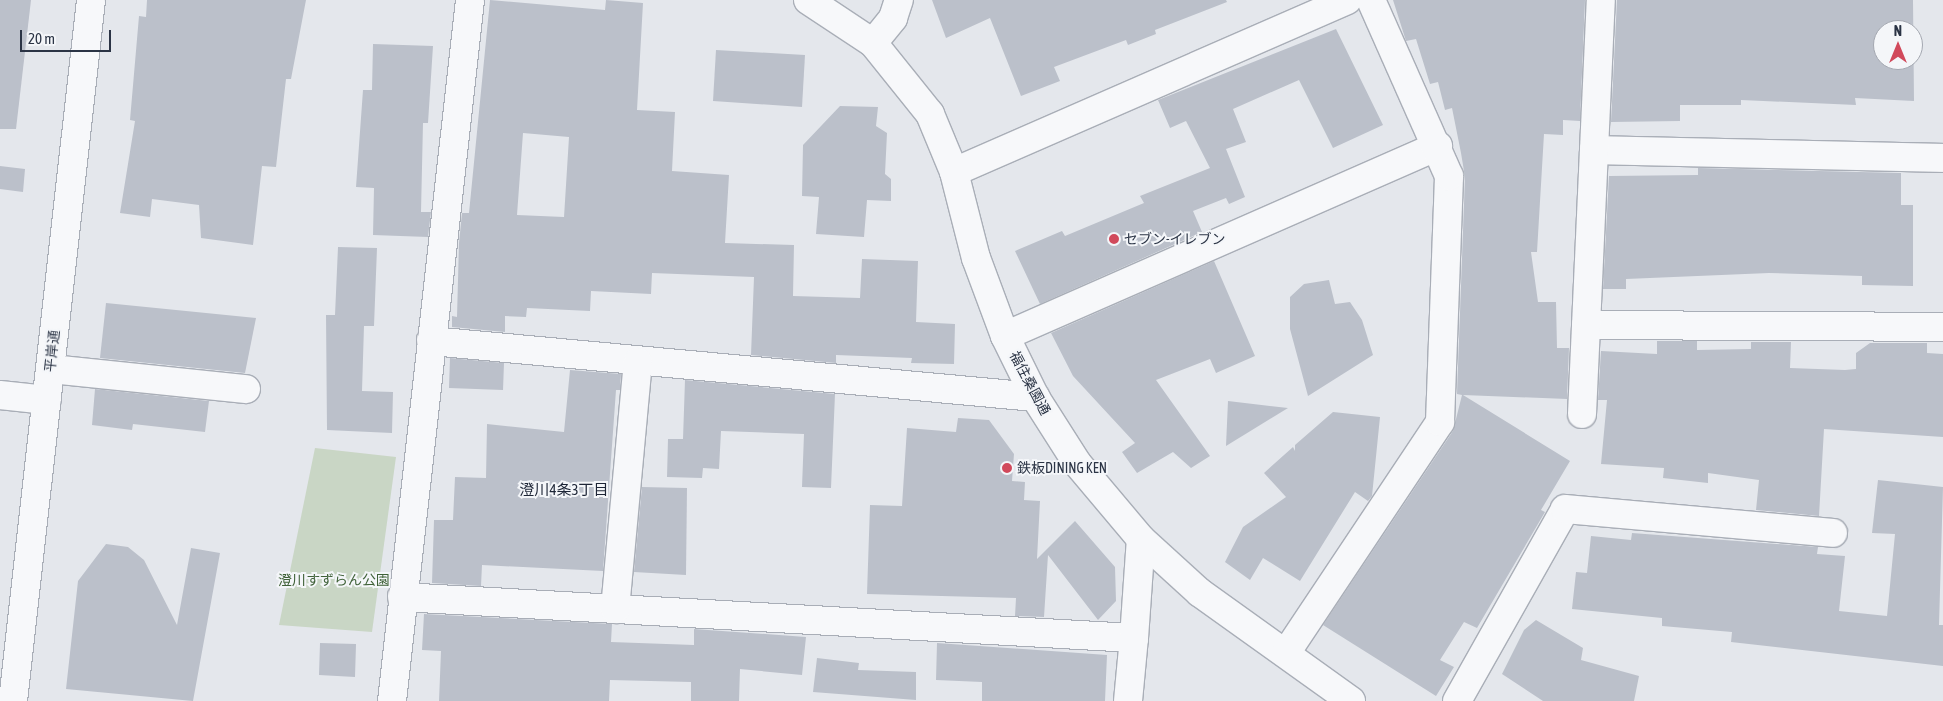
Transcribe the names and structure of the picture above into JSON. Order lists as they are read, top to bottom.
{
  "streets": {
    "street": ["平岸通", "福住桑園通"]
  },
  "districts": ["澄川4条3丁目"],
  "parks": ["澄川すずらん公園"],
  "places": ["セブン-イレブン", "鉄板DINING KEN"],
  "scale_bar": "20 m",
  "north": "top"
}
